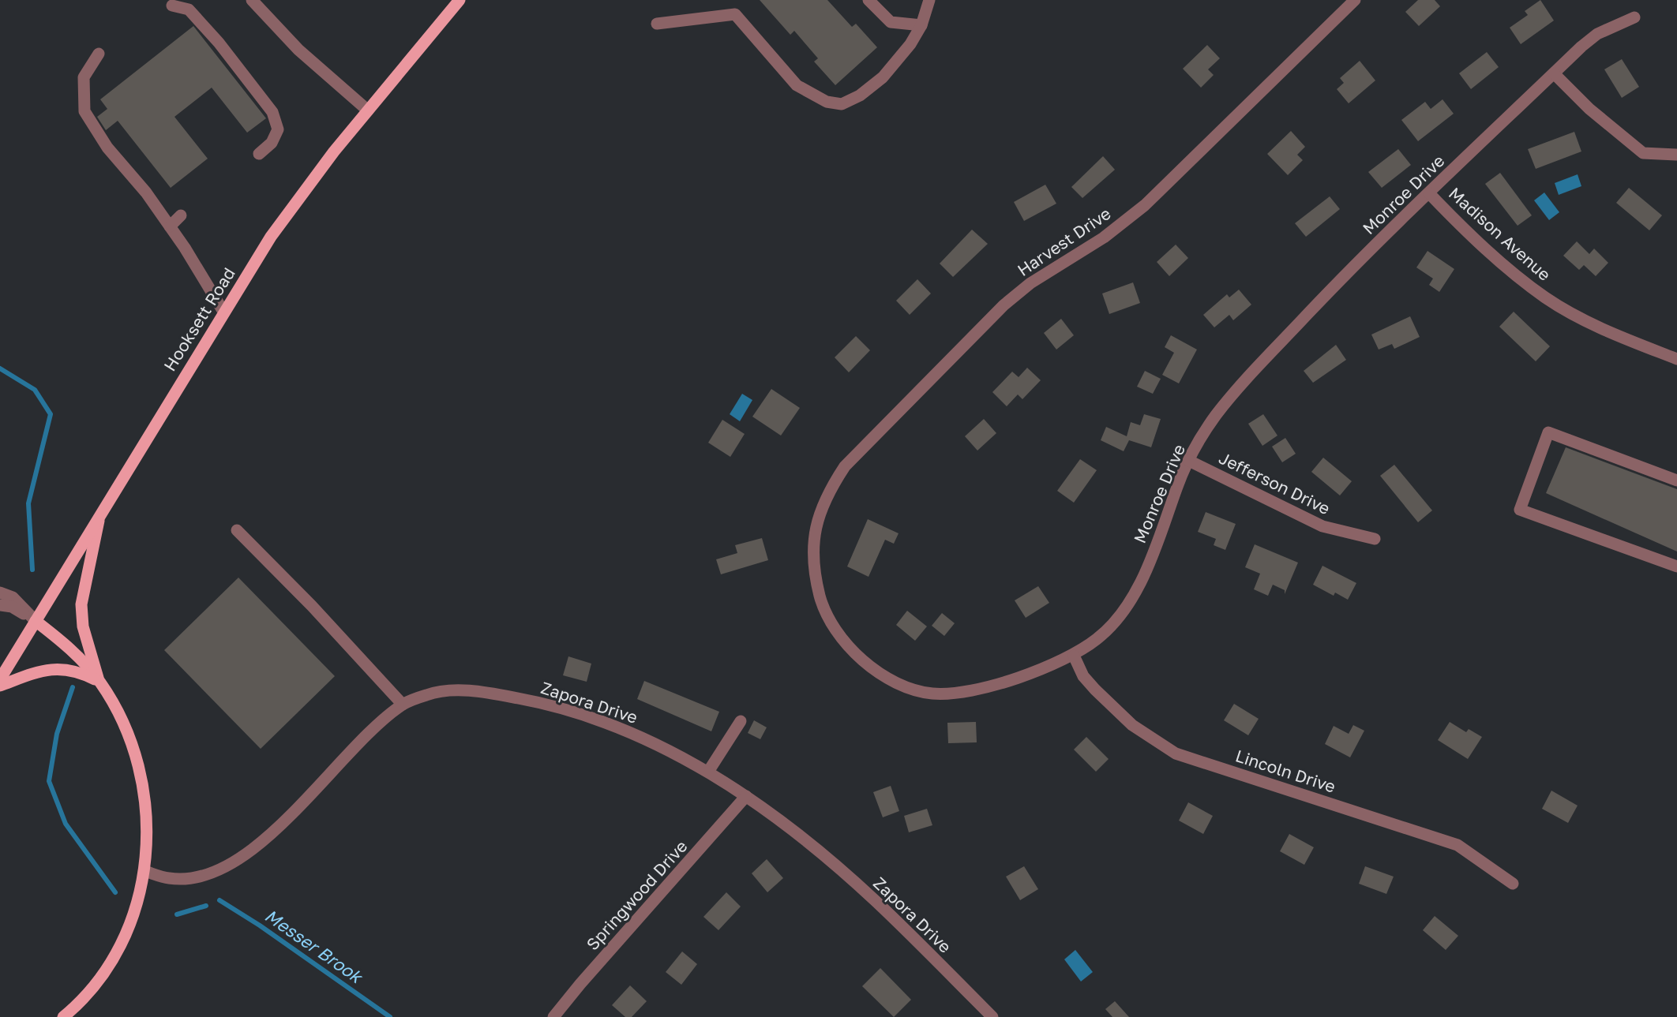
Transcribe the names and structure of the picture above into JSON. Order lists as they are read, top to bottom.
{
  "streets": {
    "main road": ["Hooksett Road"],
    "street": [
      "Monroe Drive",
      "Madison Avenue",
      "Harvest Drive",
      "Jefferson Drive",
      "Zapora Drive",
      "Lincoln Drive",
      "Springwood Drive"
    ]
  },
  "crossings": [
    ["Monroe Drive", "Madison Avenue"],
    ["Monroe Drive", "Harvest Drive"],
    ["Monroe Drive", "Jefferson Drive"],
    ["Monroe Drive", "Lincoln Drive"],
    ["Zapora Drive", "Springwood Drive"]
  ],
  "water": ["Messer Brook"]
}
